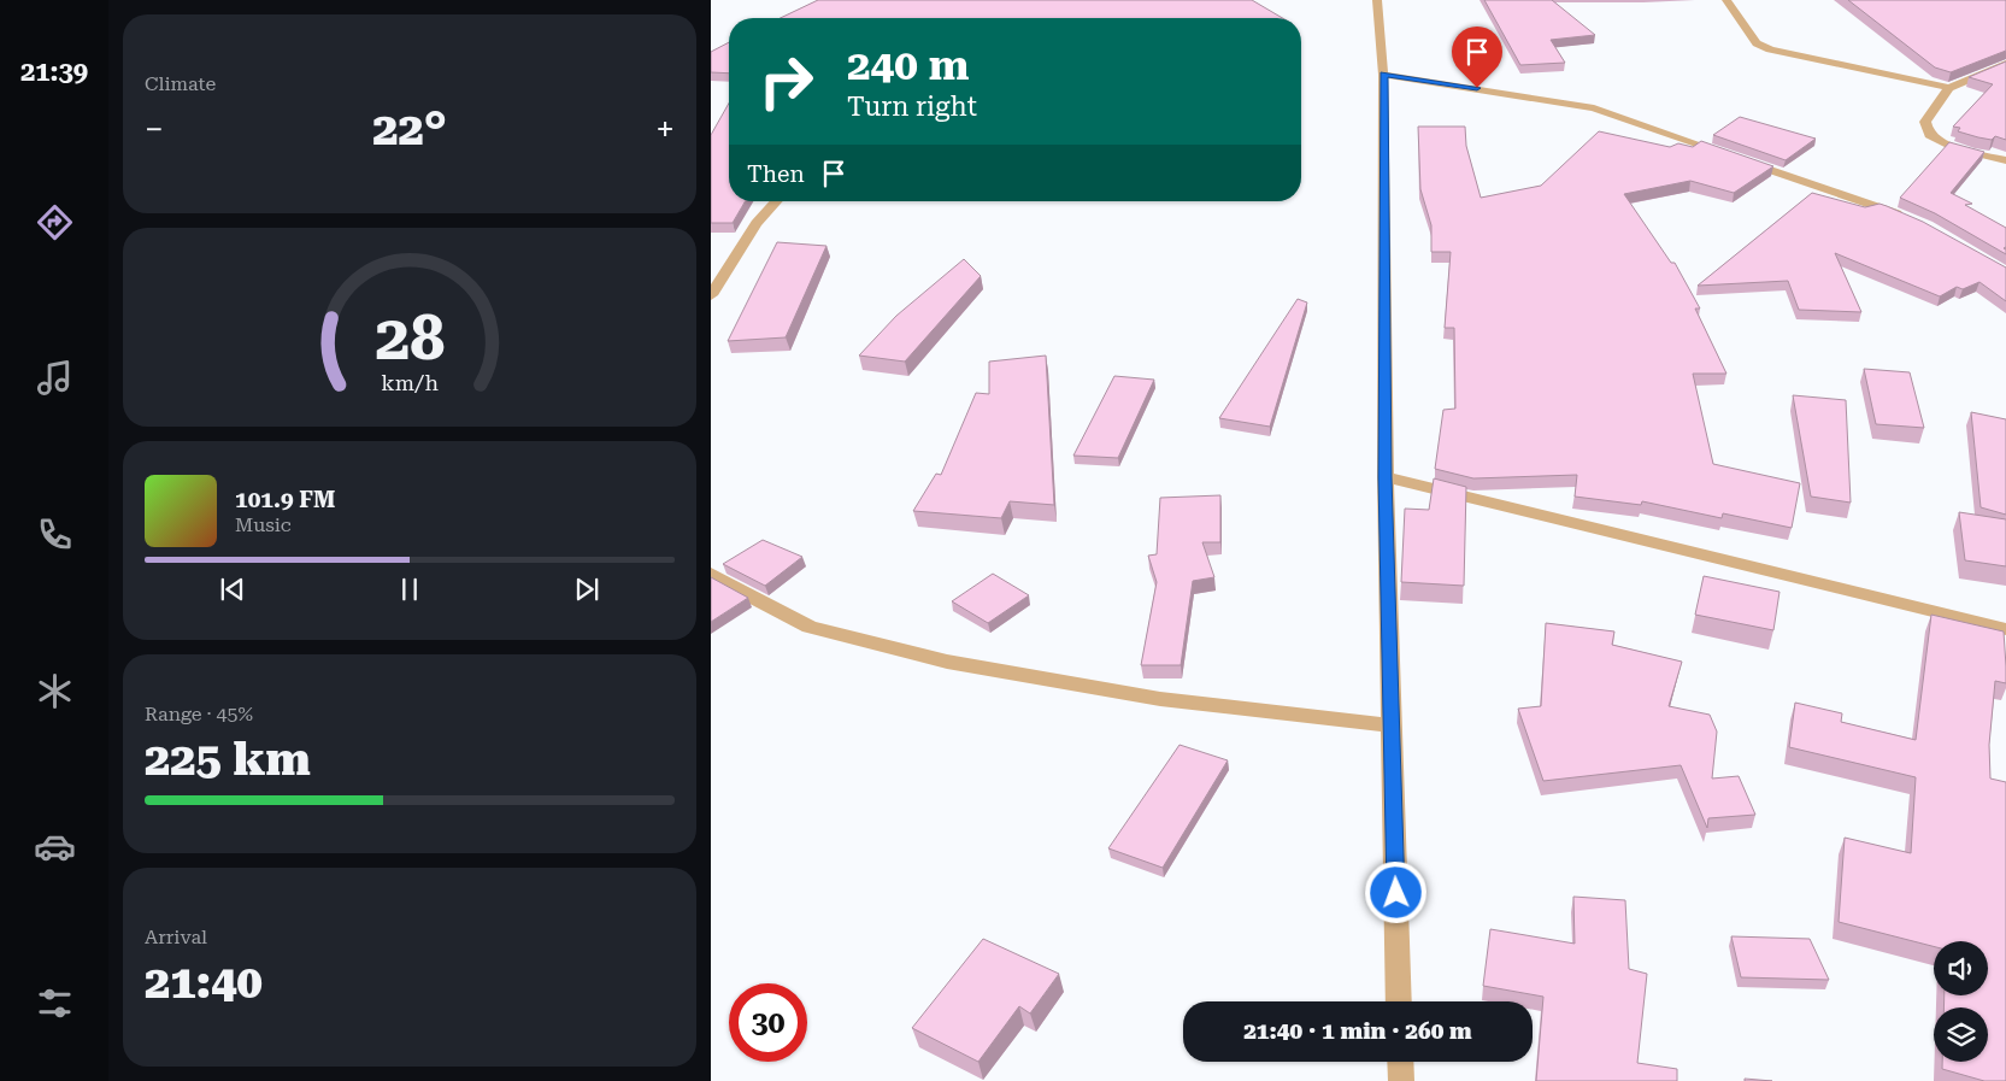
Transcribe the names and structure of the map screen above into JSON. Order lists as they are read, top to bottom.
{
  "page": {
    "tabs": "21:39",
    "tile": [
      "Climate",
      ["Range · 45%", "225 km"],
      ["Arrival", "21:40"]
    ],
    "turn": ["240 m", "Turn right"],
    "heat": ["−", "22°", "+"],
    "then": "Then",
    "song": ["101.9 FM", "Music"],
    "limit": "30",
    "trip": "21:40 · 1 min · 260 m",
    "gauge": ["28", "km/h"]
  }
}
